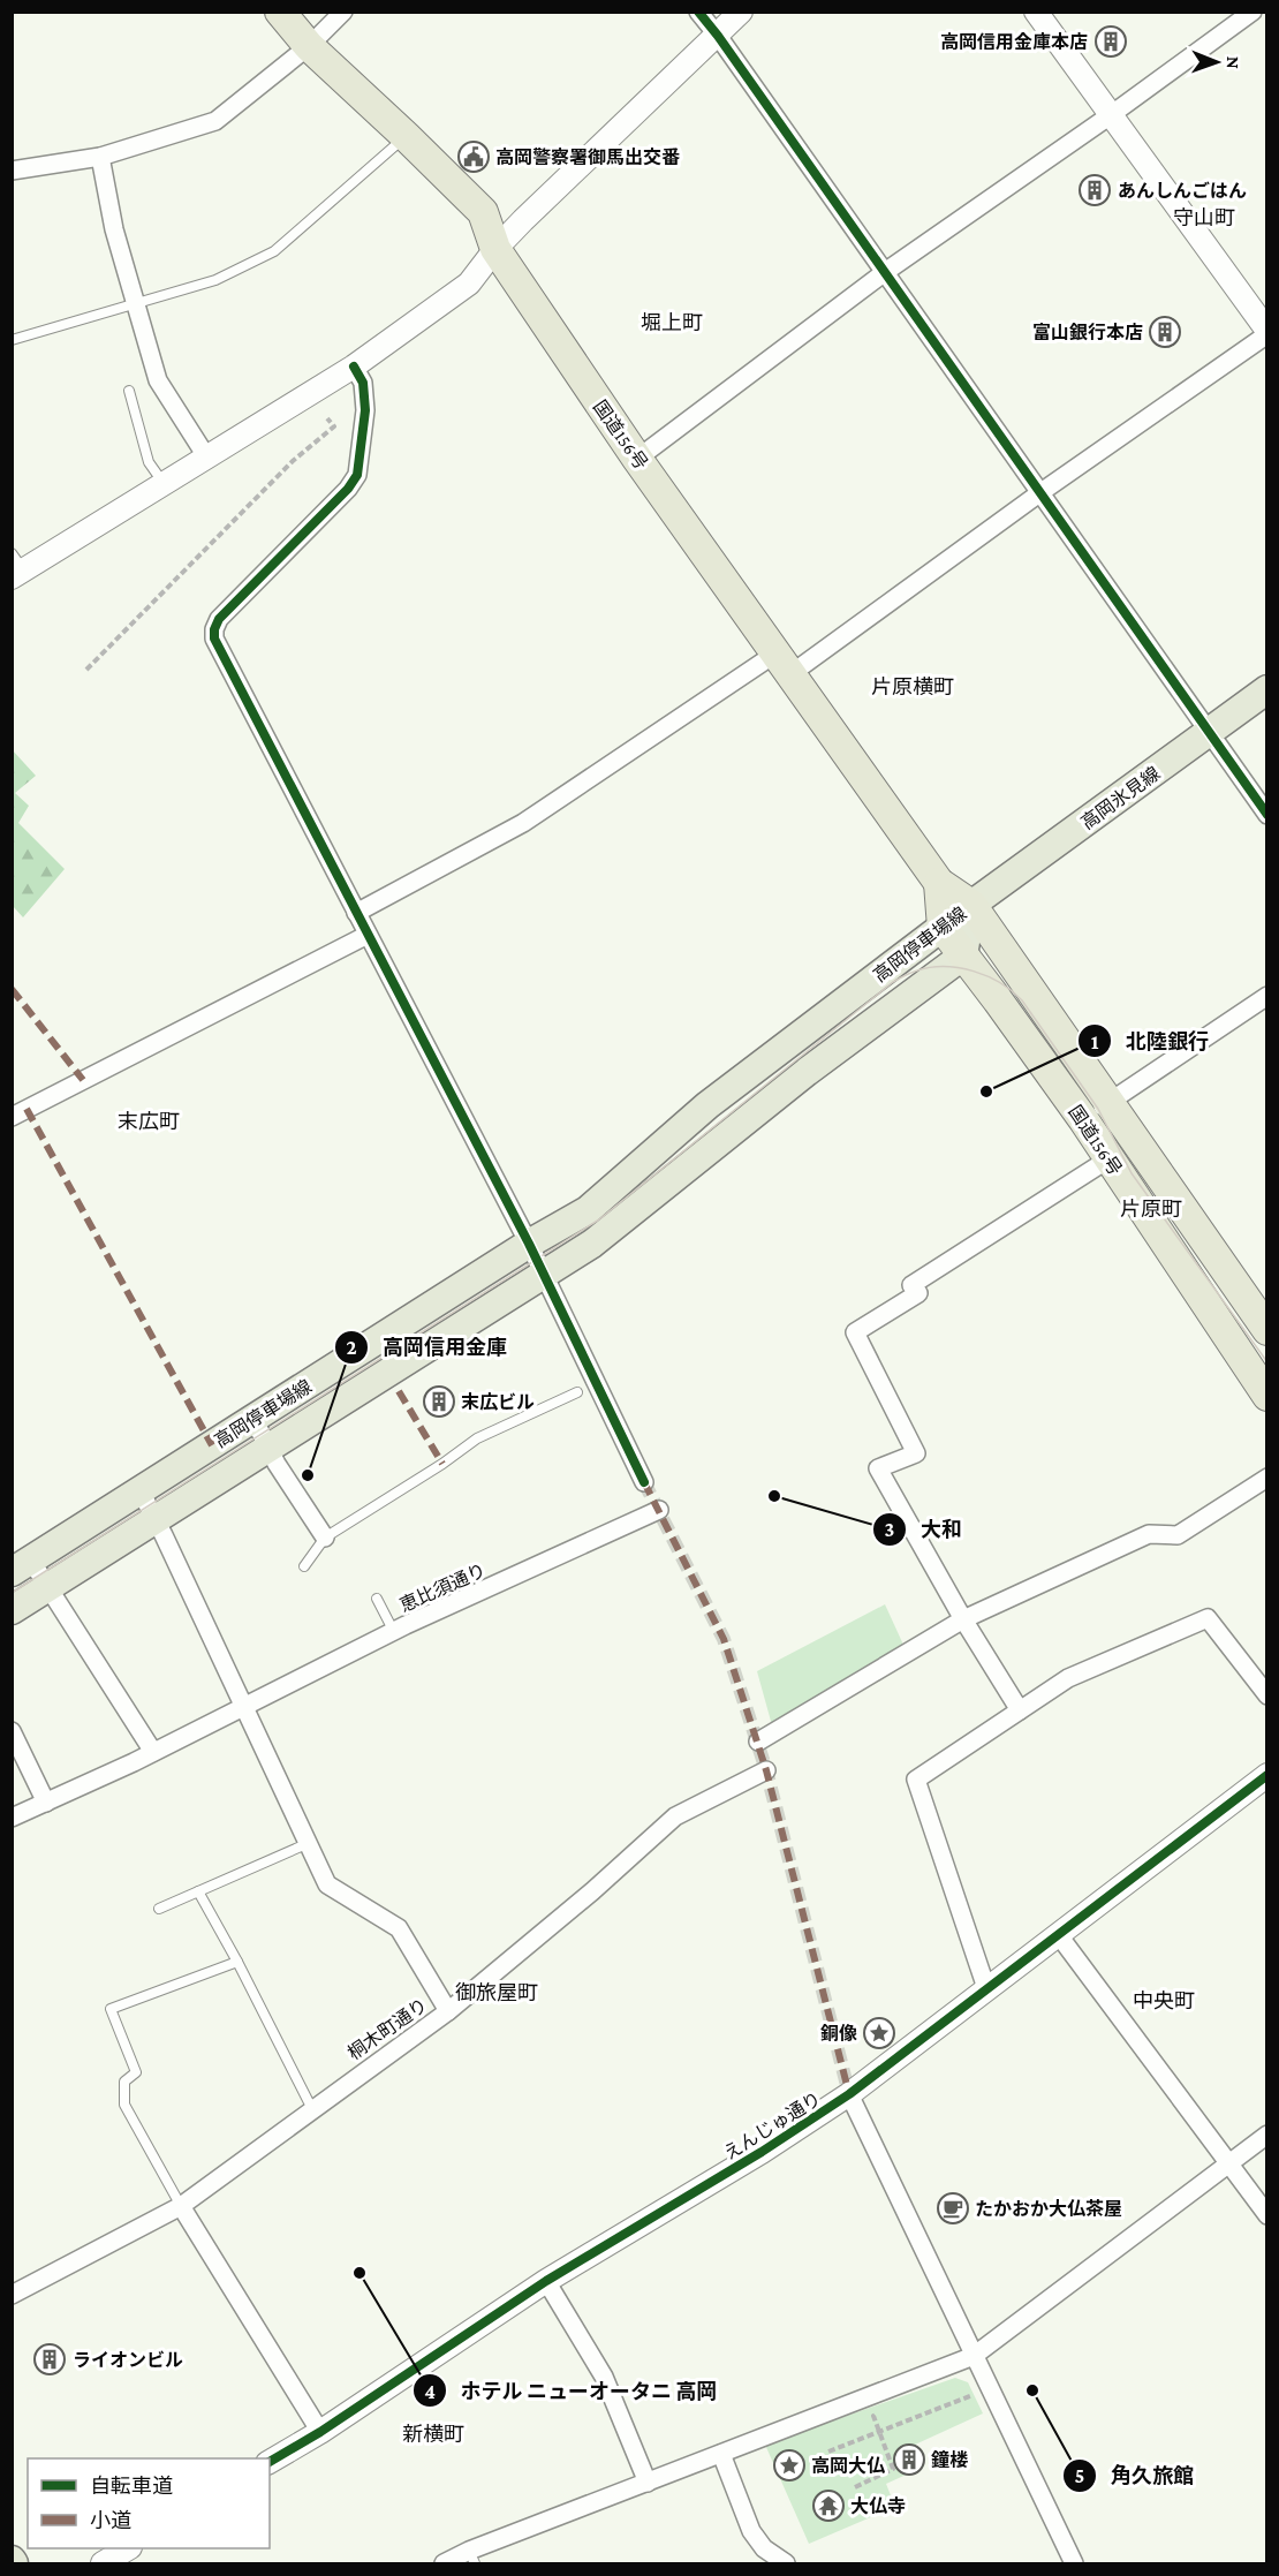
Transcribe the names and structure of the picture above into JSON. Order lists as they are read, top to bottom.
{
  "streets": {
    "highway": ["国道156号"],
    "main road": ["高岡氷見線", "高岡停車場線"],
    "street": ["恵比須通り", "桐木町通り", "えんじゅ通り"]
  },
  "crossings": [
    ["国道156号", "高岡氷見線"],
    ["国道156号", "高岡停車場線"],
    ["高岡氷見線", "高岡停車場線"]
  ],
  "districts": [
    "守山町",
    "堀上町",
    "片原横町",
    "末広町",
    "片原町",
    "御旅屋町",
    "中央町",
    "新横町"
  ],
  "places": {
    "building": [
      "高岡信用金庫本店",
      "あんしんごはん",
      "富山銀行本店",
      "末広ビル",
      "ライオンビル",
      "鐘楼"
    ],
    "public building": ["高岡警察署御馬出交番"],
    "other": [
      "北陸銀行",
      "高岡信用金庫",
      "大和",
      "ホテル ニューオータニ 高岡",
      "角久旅館"
    ],
    "place": ["銅像", "高岡大仏"],
    "cafe": ["たかおか大仏茶屋"],
    "temple": ["大仏寺"]
  },
  "legend": ["自転車道", "小道"],
  "north": "right"
}
